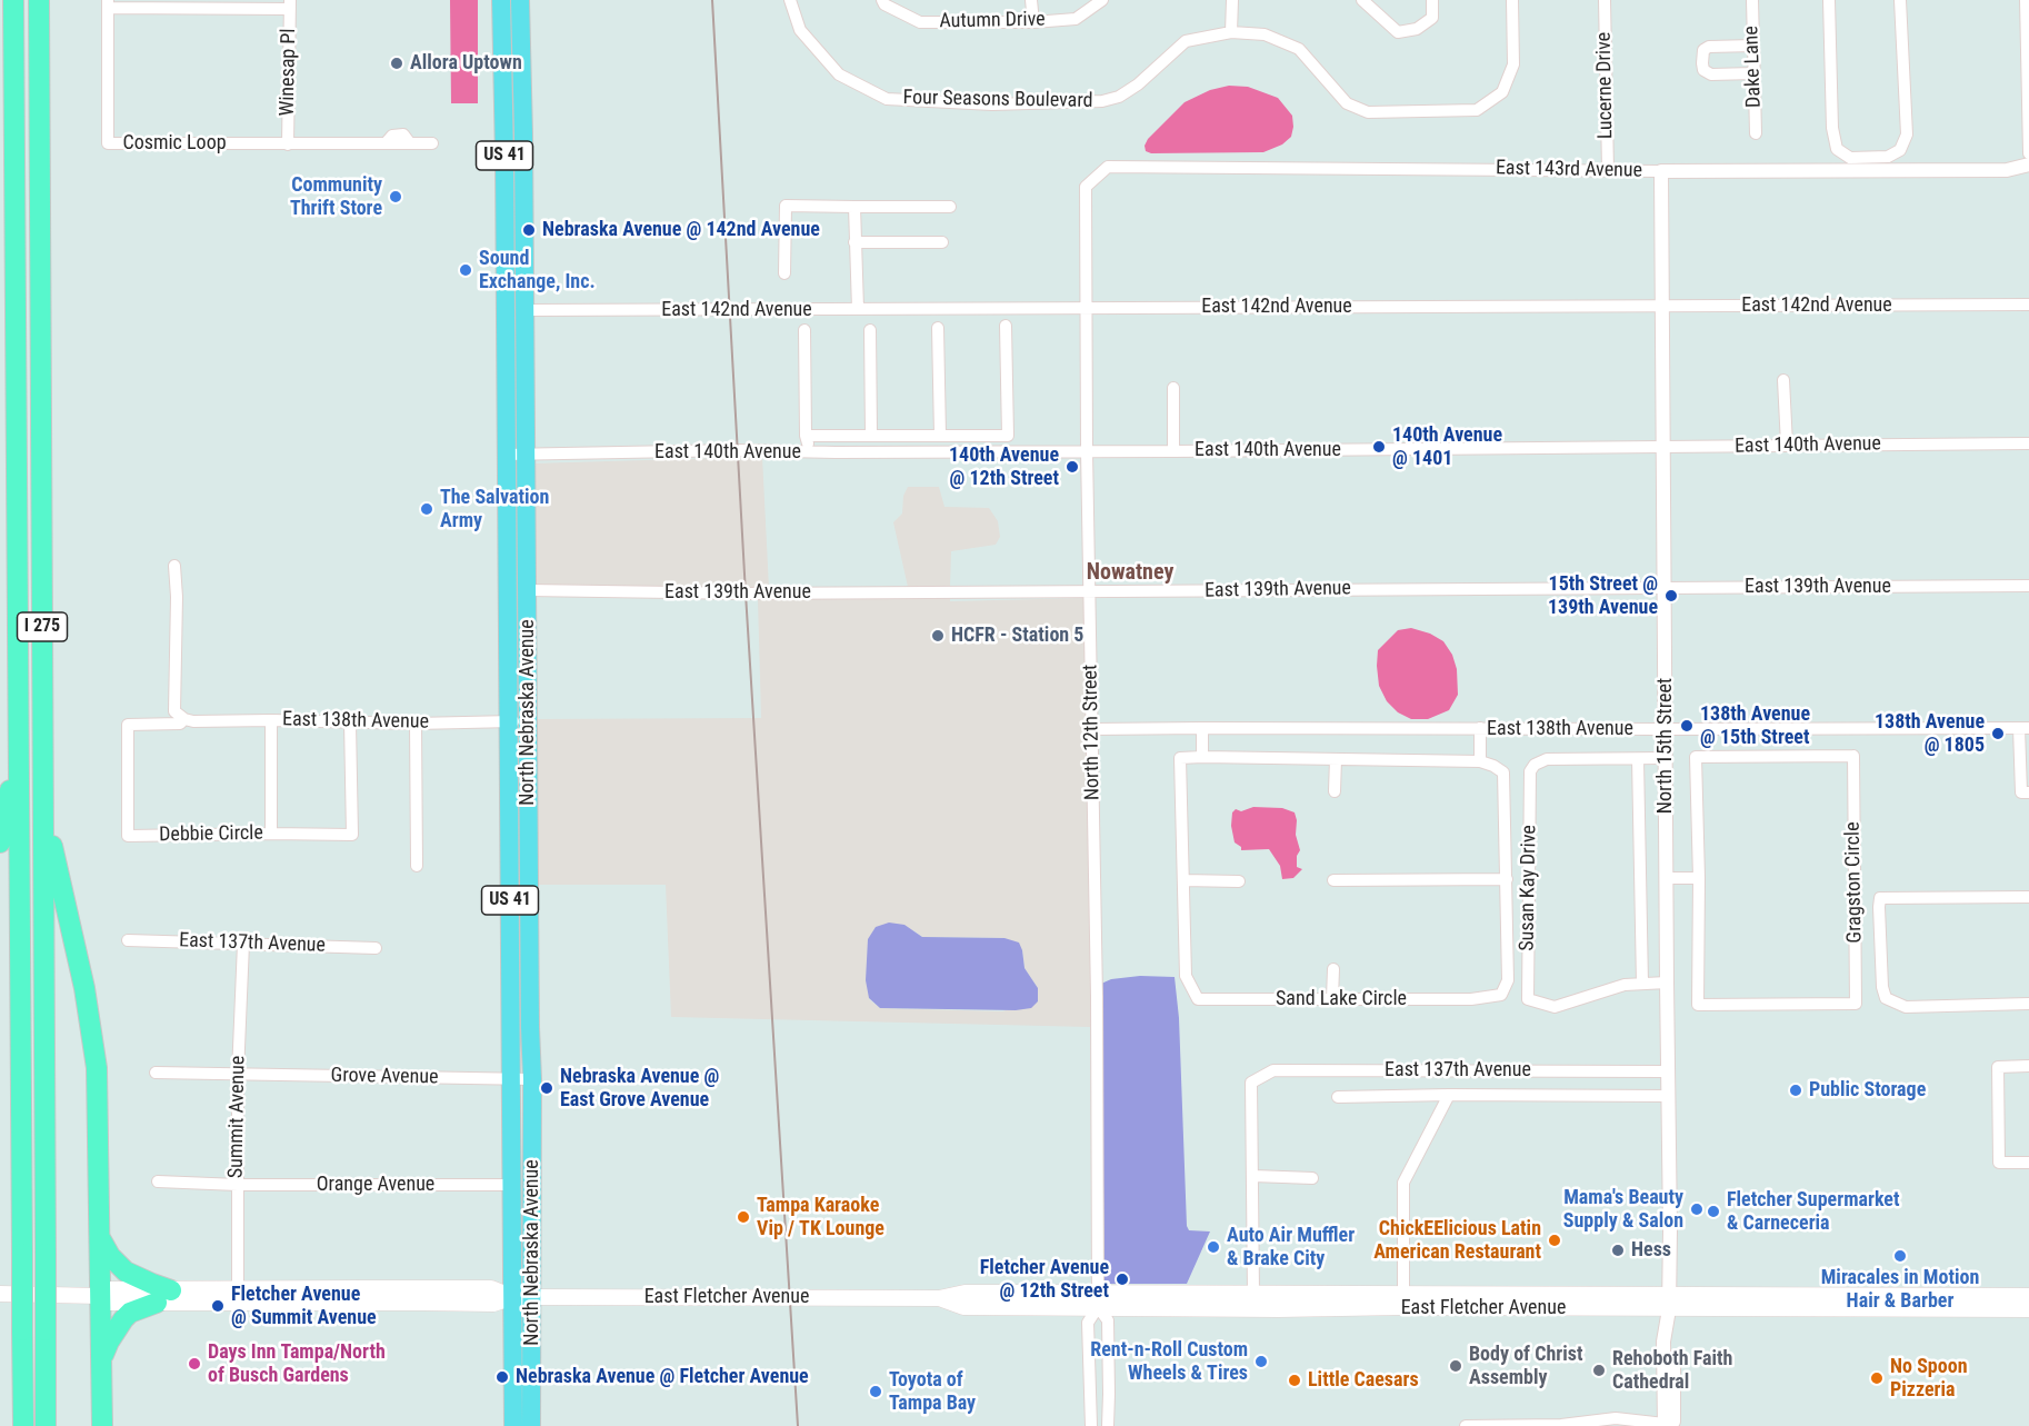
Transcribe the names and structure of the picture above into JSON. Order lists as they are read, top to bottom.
{
  "streets": {
    "highway": ["I 275"],
    "main road": ["US 41", "North Nebraska Avenue", "East Fletcher Avenue"],
    "street": [
      "Autumn Drive",
      "Dake Lane",
      "Winesap Pl",
      "Lucerne Drive",
      "Four Seasons Boulevard",
      "Cosmic Loop",
      "East 143rd Avenue",
      "East 142nd Avenue",
      "East 140th Avenue",
      "East 139th Avenue",
      "East 138th Avenue",
      "North 12th Street",
      "North 15th Street",
      "Debbie Circle",
      "Gragston Circle",
      "Susan Kay Drive",
      "East 137th Avenue",
      "Sand Lake Circle",
      "Grove Avenue",
      "Summit Avenue",
      "Orange Avenue"
    ]
  },
  "crossings": [
    ["Winesap Pl", "Cosmic Loop"],
    ["Lucerne Drive", "East 143rd Avenue"],
    ["East 143rd Avenue", "North 12th Street"],
    ["East 143rd Avenue", "North 15th Street"],
    ["East 142nd Avenue", "North Nebraska Avenue"],
    ["East 142nd Avenue", "North 12th Street"],
    ["East 142nd Avenue", "North 15th Street"],
    ["East 140th Avenue", "North Nebraska Avenue"],
    ["East 140th Avenue", "North 12th Street"],
    ["East 140th Avenue", "North 15th Street"],
    ["East 139th Avenue", "North Nebraska Avenue"],
    ["East 139th Avenue", "North 12th Street"],
    ["East 139th Avenue", "North 15th Street"],
    ["North Nebraska Avenue", "East 138th Avenue"],
    ["North Nebraska Avenue", "Grove Avenue"],
    ["North Nebraska Avenue", "Orange Avenue"],
    ["North Nebraska Avenue", "East Fletcher Avenue"],
    ["East 138th Avenue", "North 12th Street"],
    ["East 138th Avenue", "North 15th Street"],
    ["East 138th Avenue", "Debbie Circle"],
    ["North 12th Street", "East Fletcher Avenue"],
    ["North 15th Street", "Susan Kay Drive"],
    ["North 15th Street", "East 137th Avenue"],
    ["North 15th Street", "East Fletcher Avenue"],
    ["East 137th Avenue", "Summit Avenue"],
    ["Grove Avenue", "Summit Avenue"],
    ["Summit Avenue", "Orange Avenue"],
    ["Summit Avenue", "East Fletcher Avenue"]
  ],
  "districts": ["Nowatney"],
  "places": [
    "Allora Uptown",
    "Community Thrift Store",
    "Nebraska Avenue @ 142nd Avenue",
    "Sound Exchange, Inc.",
    "140th Avenue @ 1401",
    "140th Avenue @ 12th Street",
    "The Salvation Army",
    "15th Street @ 139th Avenue",
    "HCFR - Station 5",
    "138th Avenue @ 15th Street",
    "138th Avenue @ 1805",
    "Nebraska Avenue @ East Grove Avenue",
    "Public Storage",
    "Mama's Beauty Supply & Salon",
    "Fletcher Supermarket & Carneceria",
    "Tampa Karaoke Vip / TK Lounge",
    "ChickEElicious Latin American Restaurant",
    "Auto Air Muffler & Brake City",
    "Hess",
    "Miracales in Motion Hair & Barber",
    "Fletcher Avenue @ 12th Street",
    "Fletcher Avenue @ Summit Avenue",
    "Rent-n-Roll Custom Wheels & Tires",
    "Days Inn Tampa/North of Busch Gardens",
    "Body of Christ Assembly",
    "Rehoboth Faith Cathedral",
    "Nebraska Avenue @ Fletcher Avenue",
    "No Spoon Pizzeria",
    "Little Caesars",
    "Toyota of Tampa Bay"
  ]
}
